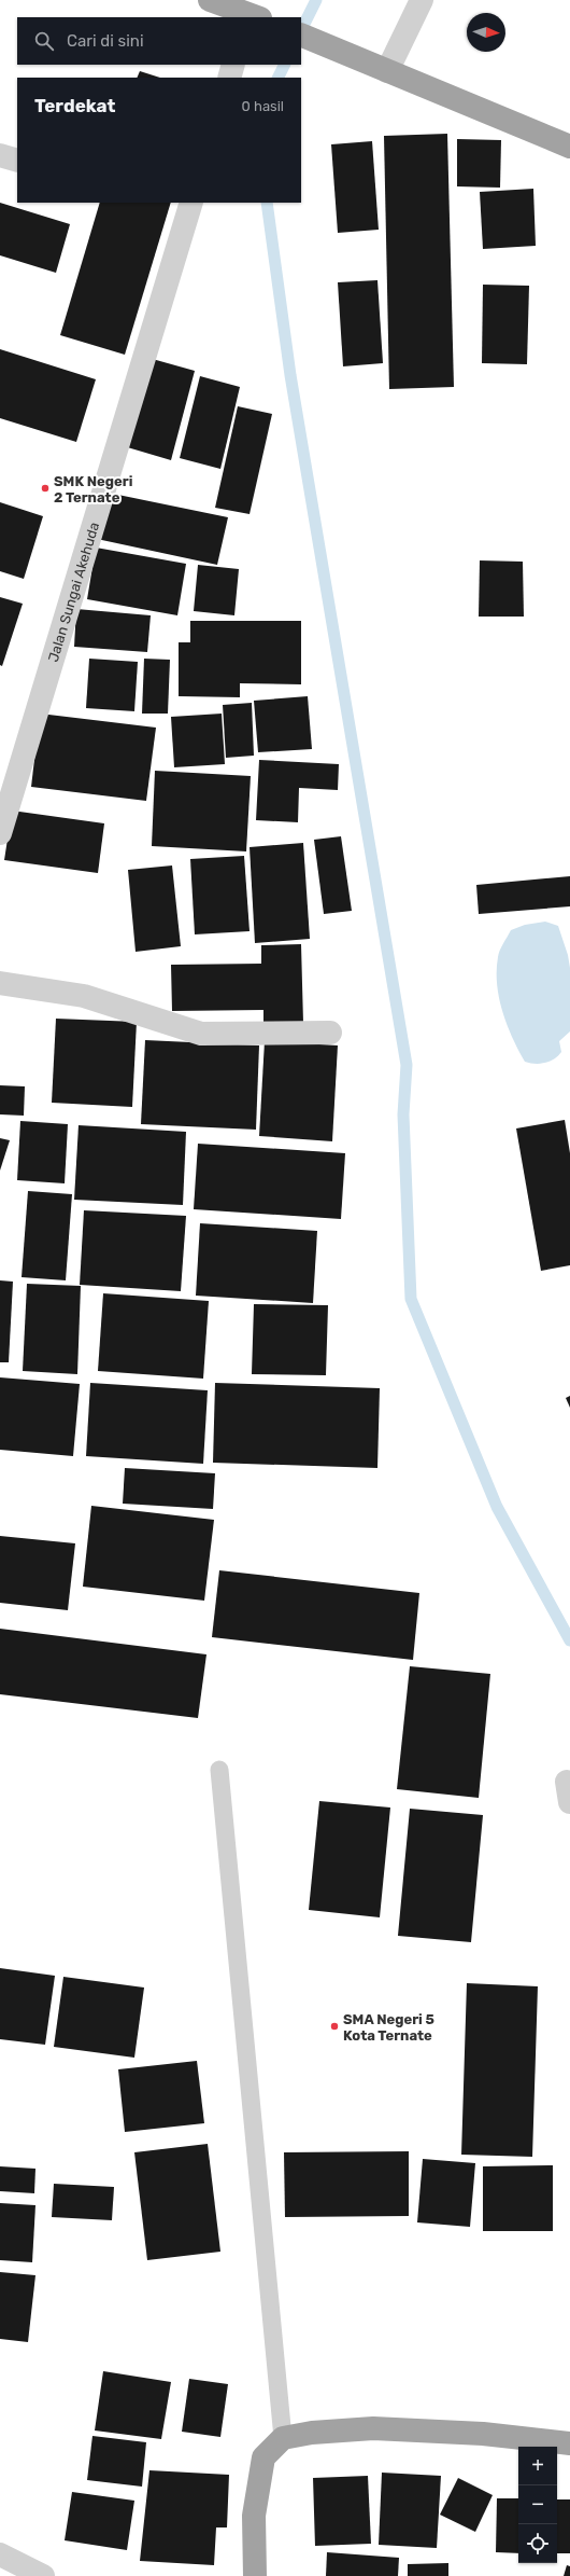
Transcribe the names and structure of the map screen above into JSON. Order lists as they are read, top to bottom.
{
  "streets": {
    "street": ["Jalan Sungai Akehuda"]
  },
  "places": ["SMK Negeri 2 Ternate", "SMA Negeri 5 Kota Ternate"],
  "north": "right",
  "page": {
    "search": "Cari di sini",
    "heading": ["Terdekat", "0 hasil"],
    "map_buttons": ["+", "−"]
  }
}
